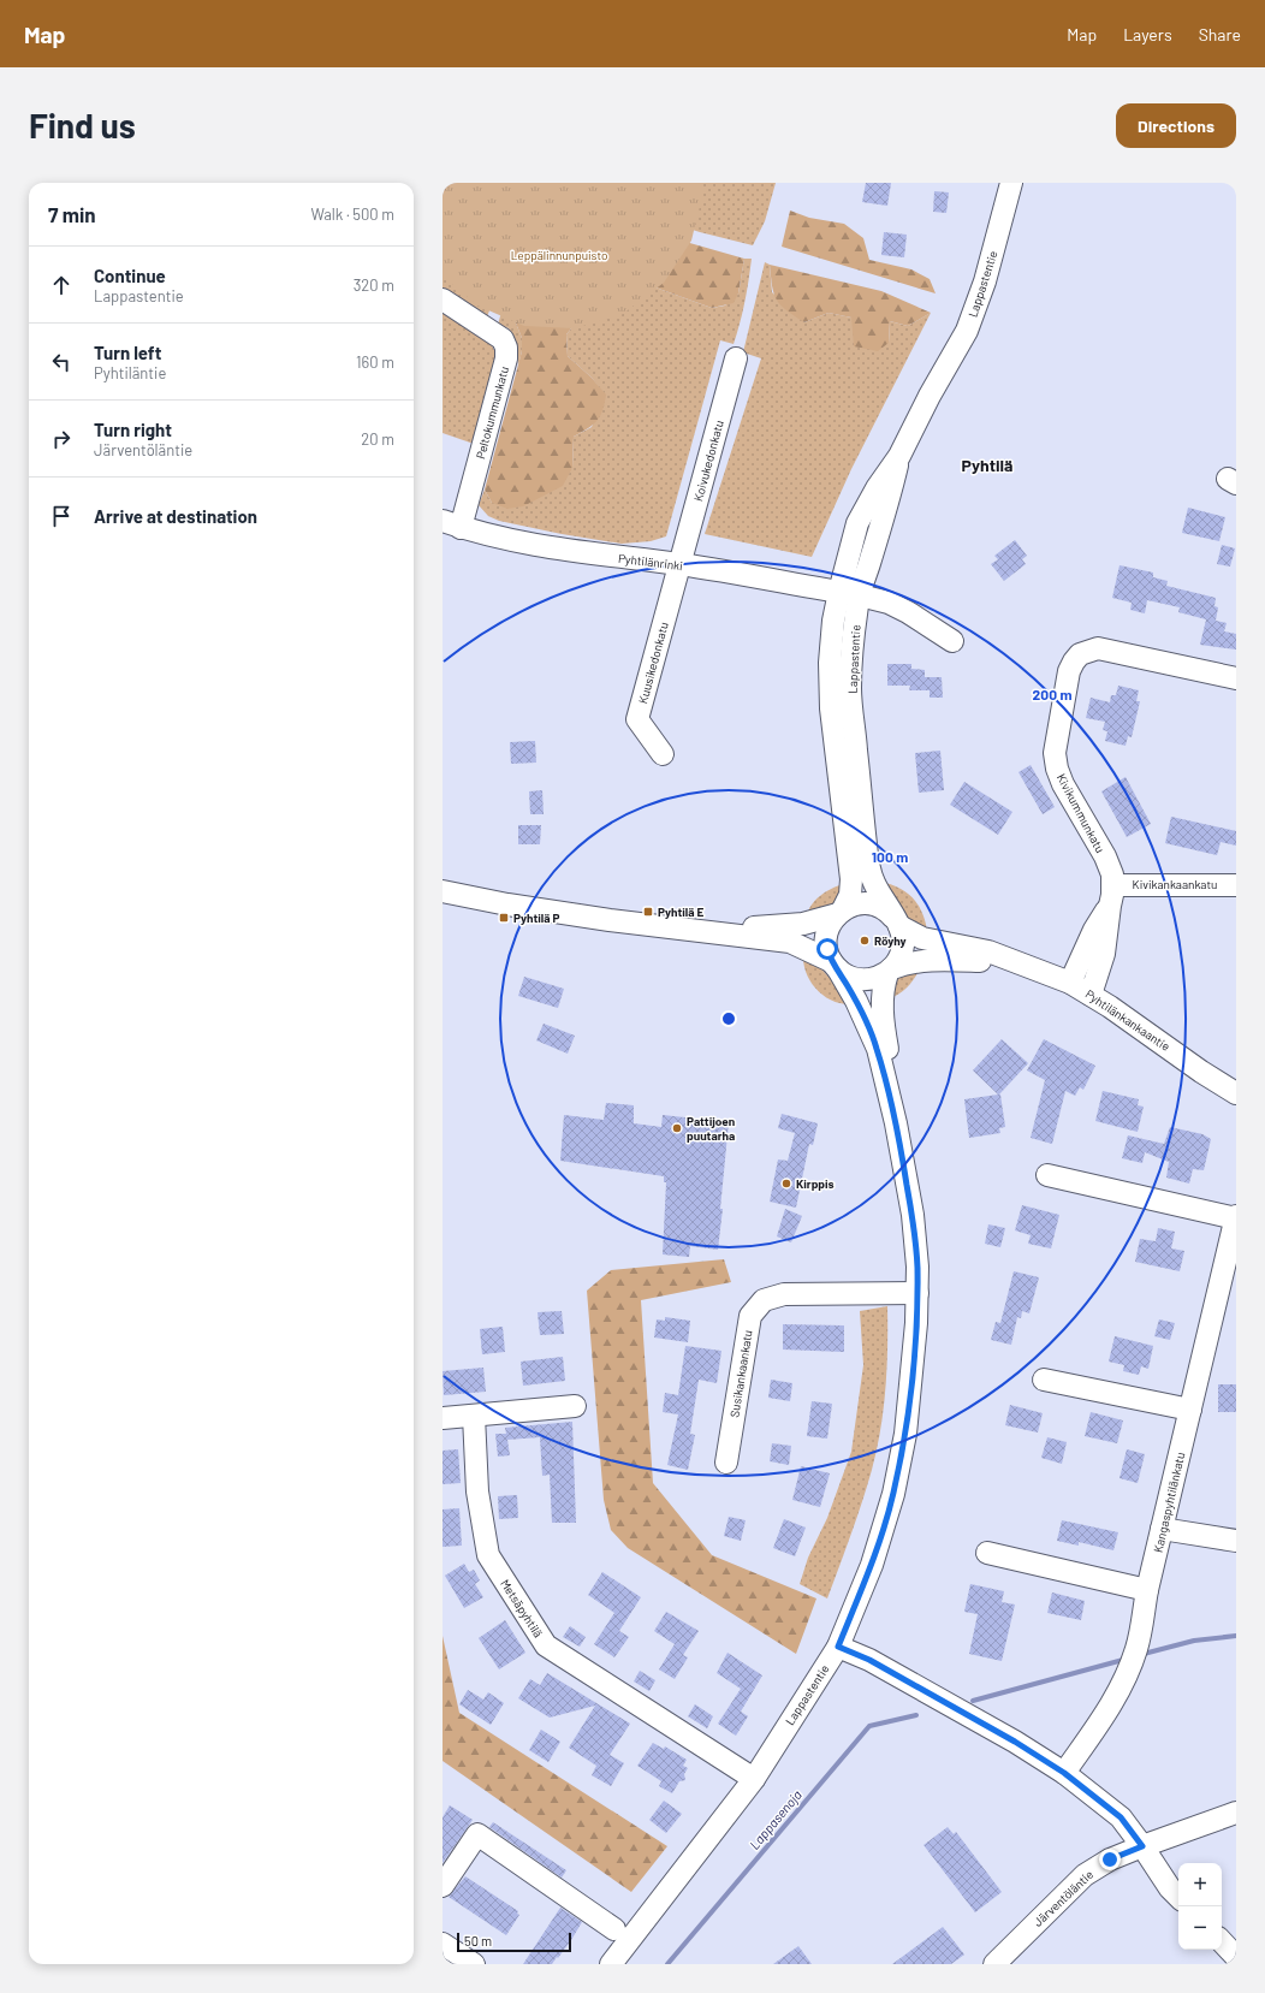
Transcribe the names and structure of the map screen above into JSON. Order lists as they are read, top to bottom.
{
  "streets": {
    "street": [
      "Lappastentie",
      "Peltokummunkatu",
      "Koivukedonkatu",
      "Pyhtilänrinki",
      "Kuusikedonkatu",
      "Kivikummunkatu",
      "Kivikankaankatu",
      "Pyhtilänkankaantie",
      "Susikankaankatu",
      "Kangaspyhtilänkatu",
      "Metsäpyhtilä",
      "Järventöläntie"
    ]
  },
  "crossings": [
    ["Lappastentie", "Pyhtilänrinki"],
    ["Lappastentie", "Pyhtilänkankaantie"],
    ["Lappastentie", "Susikankaankatu"],
    ["Lappastentie", "Metsäpyhtilä"],
    ["Peltokummunkatu", "Pyhtilänrinki"],
    ["Koivukedonkatu", "Pyhtilänrinki"],
    ["Koivukedonkatu", "Kuusikedonkatu"],
    ["Pyhtilänrinki", "Kuusikedonkatu"],
    ["Kivikummunkatu", "Kivikankaankatu"],
    ["Kivikummunkatu", "Pyhtilänkankaantie"]
  ],
  "districts": ["Pyhtilä"],
  "water": ["Lappasenoja"],
  "parks": ["Leppälinnunpuisto"],
  "places": {
    "transit": ["Pyhtilä E", "Pyhtilä P"],
    "other": ["Röyhy", "Pattijoen puutarha", "Kirppis"]
  },
  "scale_bar": "50 m",
  "page": {
    "header": "Map",
    "nav": ["Map", "Layers", "Share"],
    "buttons": "Directions",
    "title": "Find us",
    "heading": ["7 min", "Walk · 500 m"],
    "list": [
      ["Continue", "Lappastentie", "320 m"],
      ["Turn left", "Pyhtiläntie", "160 m"],
      ["Turn right", "Järventöläntie", "20 m"],
      "Arrive at destination"
    ],
    "map_buttons": ["+", "−"],
    "scale": "50 m"
  },
  "rings": ["200 m", "100 m"]
}
